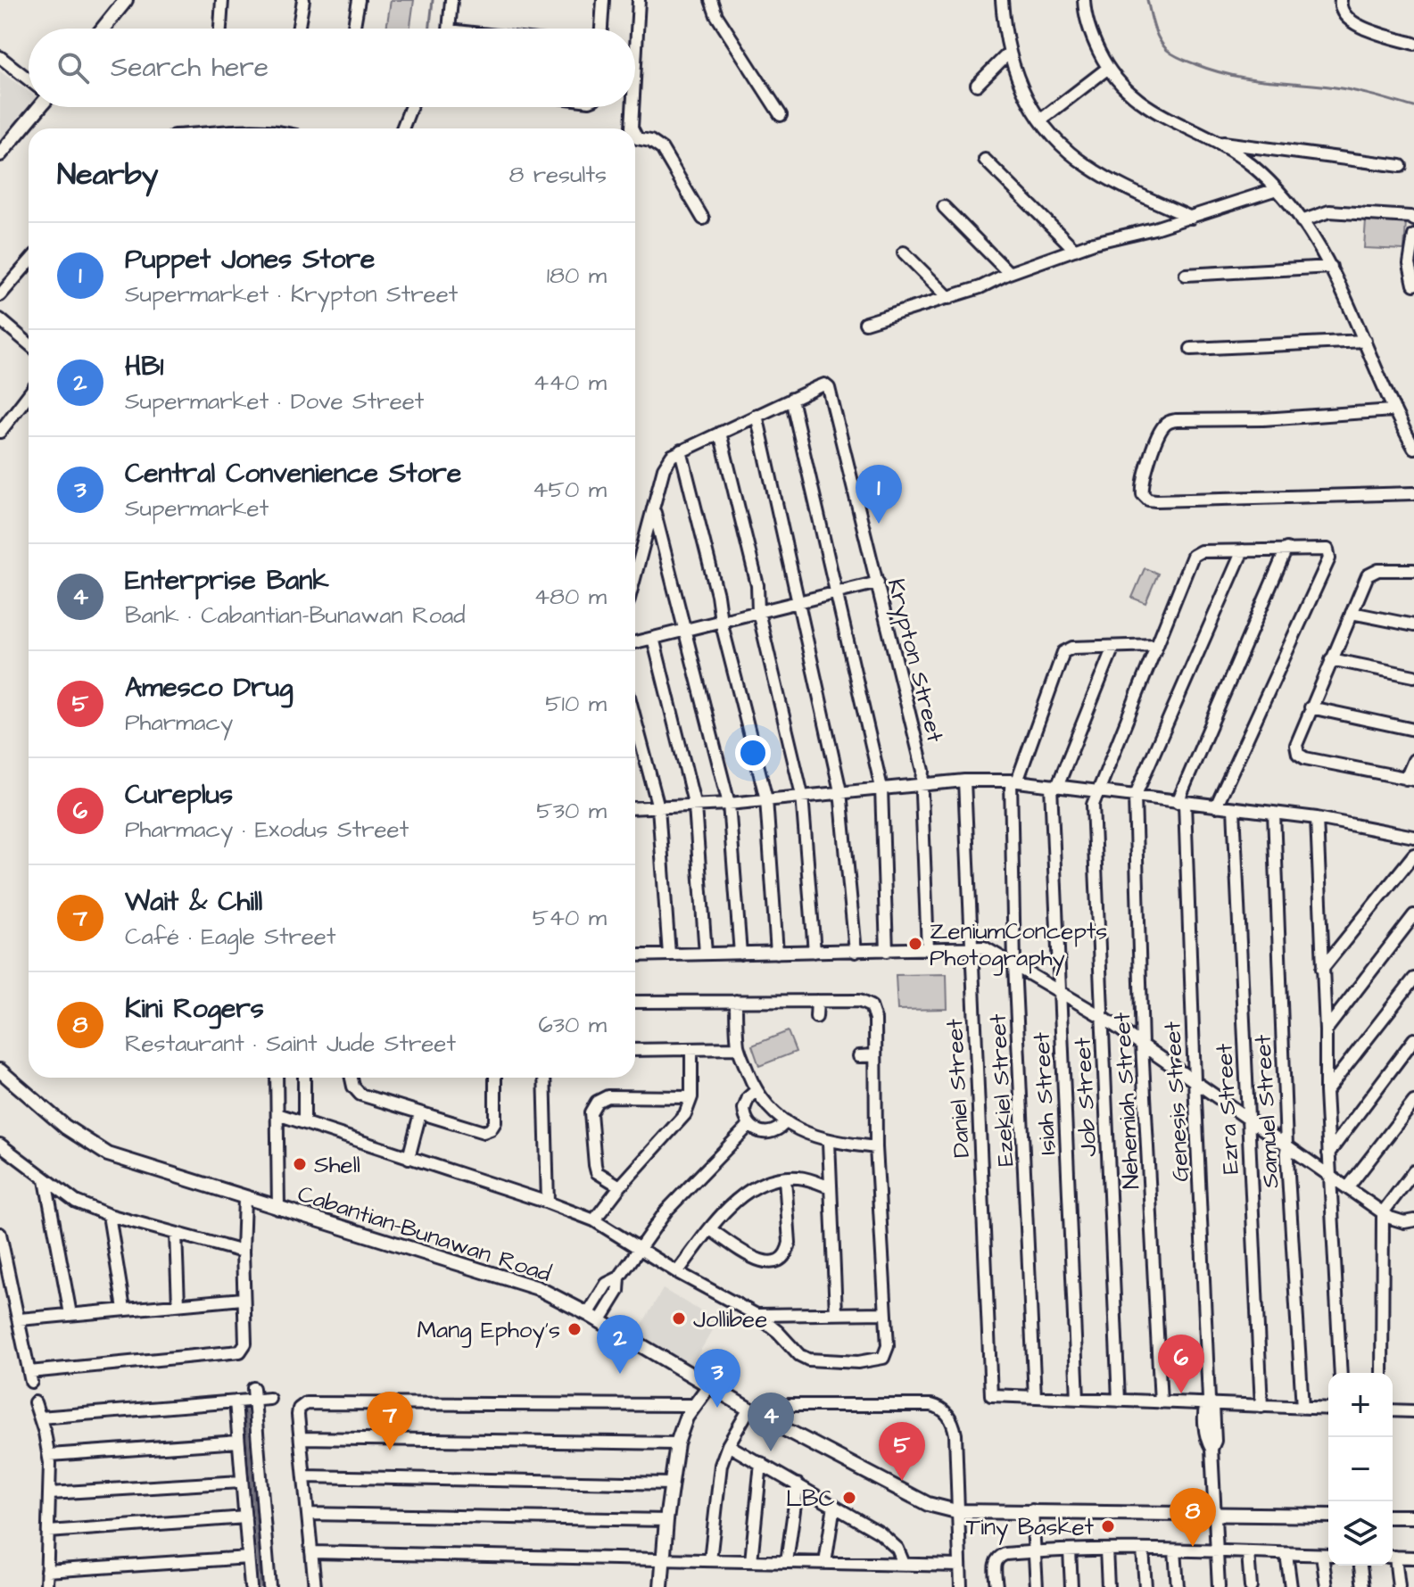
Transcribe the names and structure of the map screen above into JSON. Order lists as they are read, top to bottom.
{
  "streets": {
    "main road": ["Cabantian-Bunawan Road"],
    "street": [
      "Krypton Street",
      "Daniel Street",
      "Ezekiel Street",
      "Isiah Street",
      "Job Street",
      "Nehemiah Street",
      "Genesis Street",
      "Ezra Street",
      "Samuel Street"
    ]
  },
  "crossings": [
    ["Daniel Street", "Ezekiel Street"],
    ["Genesis Street", "Cabantian-Bunawan Road"]
  ],
  "places": [
    "ZeniumConcepts Photography",
    "Shell",
    "Jollibee",
    "Mang Ephoy's",
    "LBC",
    "Tiny Basket"
  ],
  "page": {
    "search": "Search here",
    "heading": ["Nearby", "8 results"],
    "list": [
      {
        "mark": "1",
        "name": "Puppet Jones Store",
        "note": "Supermarket · Krypton Street",
        "value": "180 m"
      },
      {
        "mark": "2",
        "name": "HB1",
        "note": "Supermarket · Dove Street",
        "value": "440 m"
      },
      {
        "mark": "3",
        "name": "Central Convenience Store",
        "note": "Supermarket",
        "value": "450 m"
      },
      {
        "mark": "4",
        "name": "Enterprise Bank",
        "note": "Bank · Cabantian-Bunawan Road",
        "value": "480 m"
      },
      {
        "mark": "5",
        "name": "Amesco Drug",
        "note": "Pharmacy",
        "value": "510 m"
      },
      {
        "mark": "6",
        "name": "Cureplus",
        "note": "Pharmacy · Exodus Street",
        "value": "530 m"
      },
      {
        "mark": "7",
        "name": "Wait & Chill",
        "note": "Café · Eagle Street",
        "value": "540 m"
      },
      {
        "mark": "8",
        "name": "Kini Rogers",
        "note": "Restaurant · Saint Jude Street",
        "value": "630 m"
      }
    ],
    "pins": [
      "1",
      "2",
      "6",
      "3",
      "7",
      "4",
      "5",
      "8"
    ],
    "map_buttons": ["+", "−"]
  }
}
